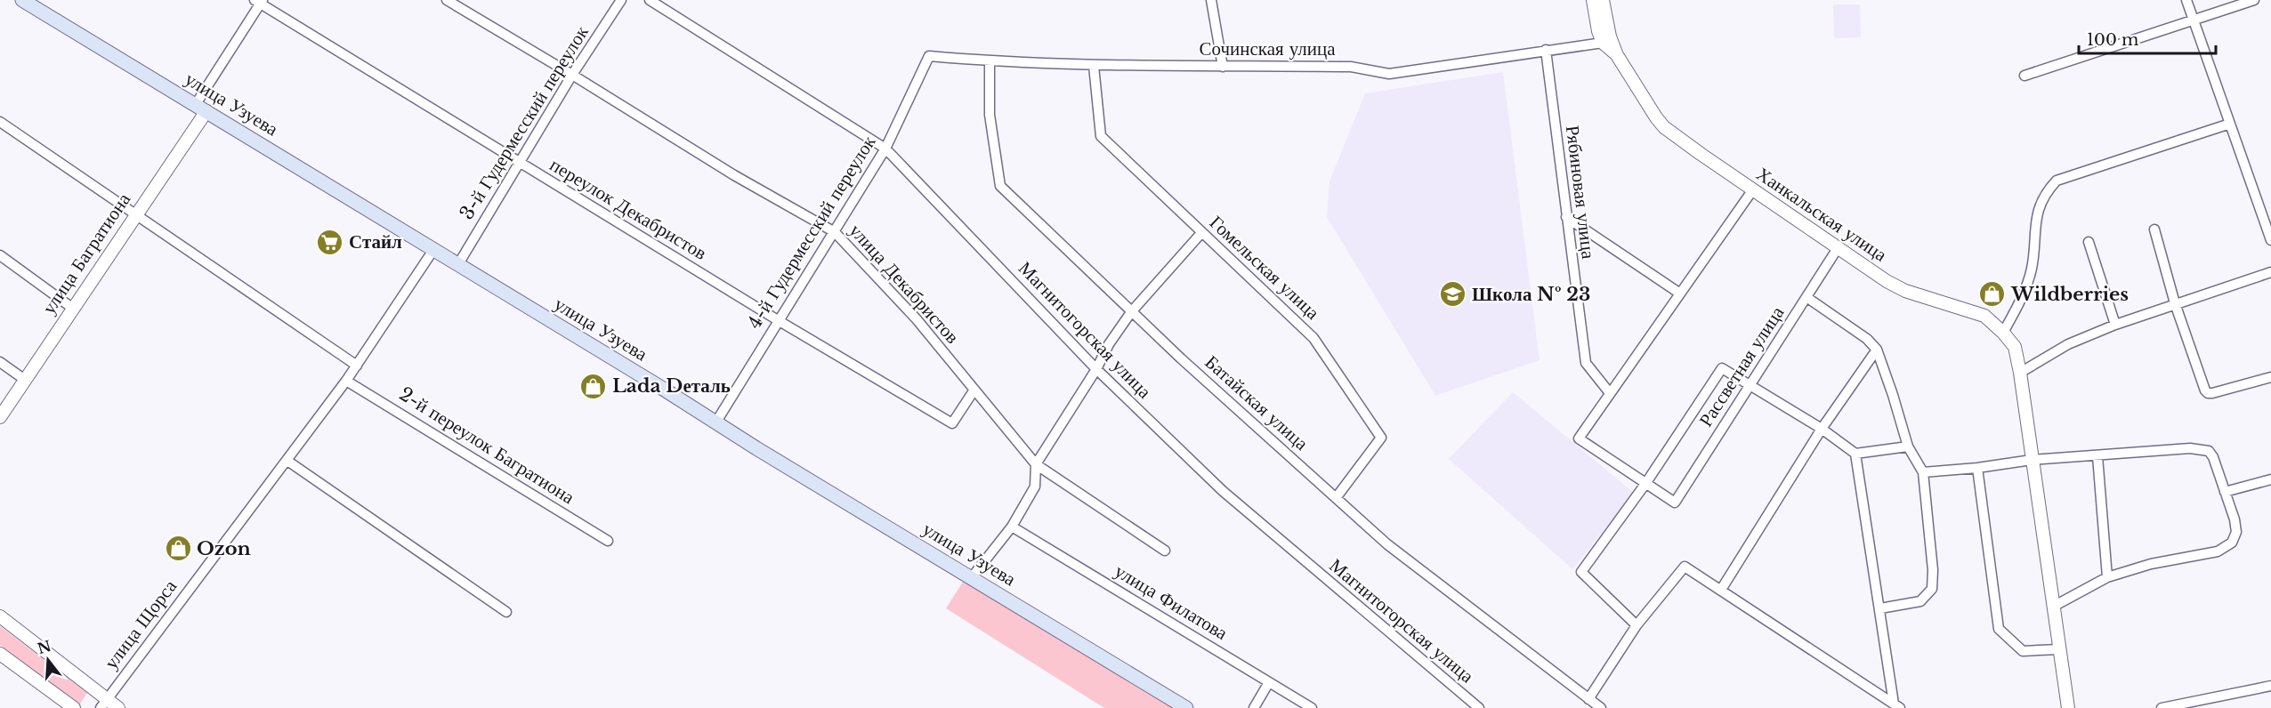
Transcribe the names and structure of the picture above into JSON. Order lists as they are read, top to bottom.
{
  "streets": {
    "main road": ["улица Узуева"],
    "street": [
      "Сочинская улица",
      "3-й Гудермесский переулок",
      "Рябиновая улица",
      "переулок Декабристов",
      "Ханкальская улица",
      "4-й Гудермесский переулок",
      "улица Багратиона",
      "Гомельская улица",
      "улица Декабристов",
      "Магнитогорская улица",
      "Рассветная улица",
      "Батайская улица",
      "2-й переулок Багратиона",
      "улица Филатова",
      "улица Щорса"
    ]
  },
  "crossings": [
    ["Сочинская улица", "Рябиновая улица"],
    ["Сочинская улица", "Ханкальская улица"],
    ["Сочинская улица", "4-й Гудермесский переулок"],
    ["Сочинская улица", "Гомельская улица"],
    ["Сочинская улица", "Батайская улица"],
    ["улица Узуева", "3-й Гудермесский переулок"],
    ["улица Узуева", "4-й Гудермесский переулок"],
    ["улица Узуева", "улица Багратиона"],
    ["улица Узуева", "улица Щорса"],
    ["3-й Гудермесский переулок", "переулок Декабристов"],
    ["3-й Гудермесский переулок", "улица Декабристов"],
    ["переулок Декабристов", "4-й Гудермесский переулок"],
    ["переулок Декабристов", "улица Багратиона"],
    ["переулок Декабристов", "улица Декабристов"],
    ["Ханкальская улица", "Рассветная улица"],
    ["4-й Гудермесский переулок", "улица Декабристов"],
    ["4-й Гудермесский переулок", "Магнитогорская улица"],
    ["Гомельская улица", "Батайская улица"],
    ["2-й переулок Багратиона", "улица Щорса"]
  ],
  "places": {
    "supermarket": ["Стайл"],
    "school or university": ["Школа № 23"],
    "shop": ["Wildberries", "Lada Dеталь", "Ozon"]
  },
  "scale_bar": "100 m",
  "north": "top"
}
